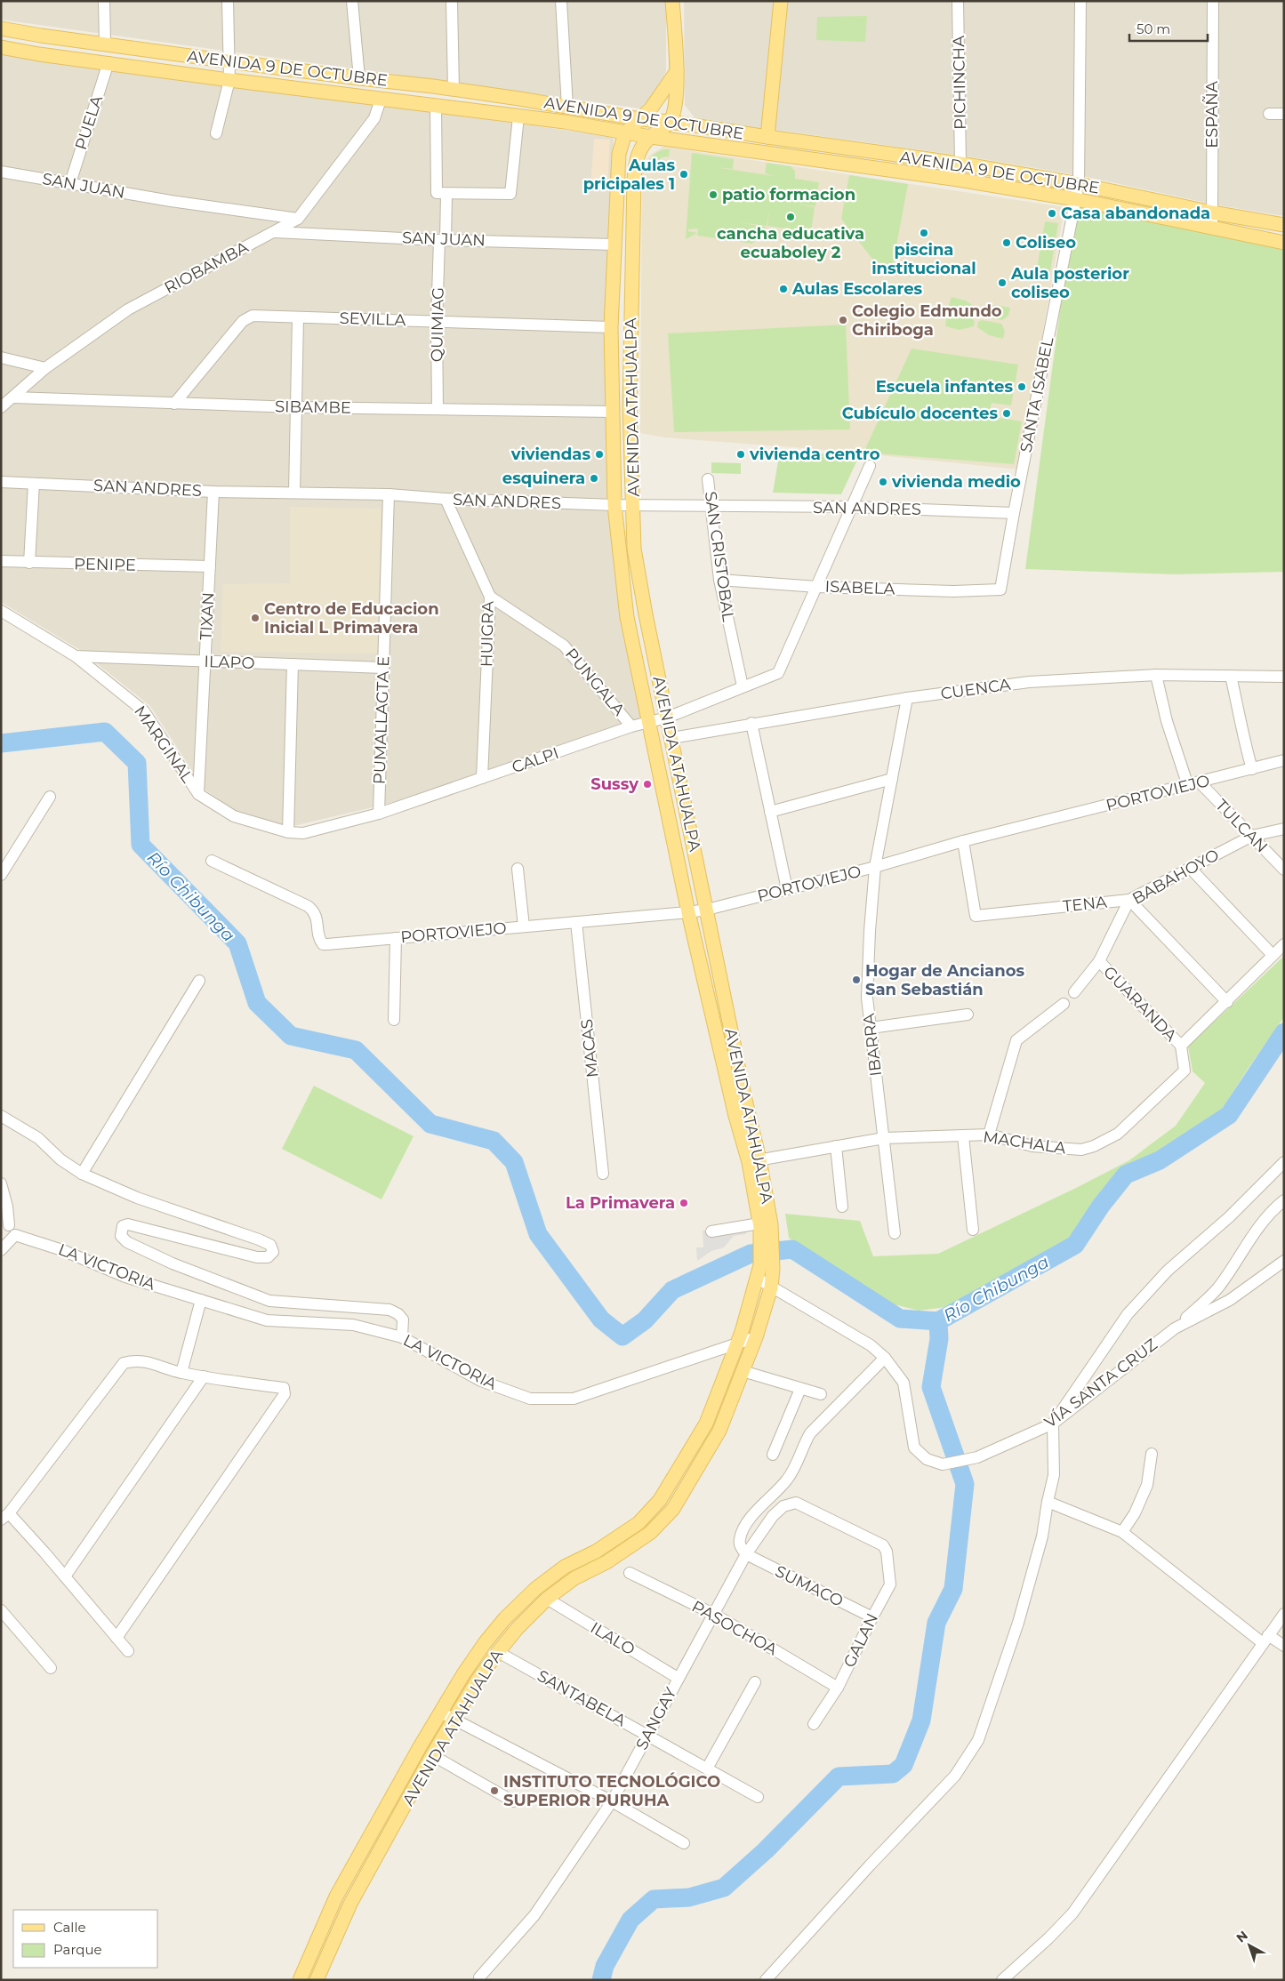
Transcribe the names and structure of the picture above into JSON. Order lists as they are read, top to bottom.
{
  "streets": {
    "main road": ["AVENIDA 9 DE OCTUBRE", "AVENIDA ATAHUALPA"],
    "street": [
      "PICHINCHA",
      "ESPAÑA",
      "PUELA",
      "SAN JUAN",
      "RIOBAMBA",
      "SEVILLA",
      "QUIMIAG",
      "SANTA ISABEL",
      "SIBAMBE",
      "SAN ANDRES",
      "SAN CRISTOBAL",
      "PENIPE",
      "ISABELA",
      "TIXAN",
      "HUIGRA",
      "ILAPO",
      "PUNGALA",
      "CUENCA",
      "PUMALLAGTA E",
      "MARGINAL",
      "CALPI",
      "PORTOVIEJO",
      "TULCAN",
      "BABAHOYO",
      "TENA",
      "GUARANDA",
      "IBARRA",
      "MACAS",
      "MACHALA",
      "LA VICTORIA",
      "VÍA SANTA CRUZ",
      "SUMACO",
      "PASOCHOA",
      "ILALO",
      "GALAN",
      "SANTABELA",
      "SANGAY"
    ]
  },
  "crossings": [
    ["AVENIDA 9 DE OCTUBRE", "PICHINCHA"],
    ["AVENIDA 9 DE OCTUBRE", "ESPAÑA"],
    ["AVENIDA 9 DE OCTUBRE", "PUELA"],
    ["AVENIDA 9 DE OCTUBRE", "RIOBAMBA"],
    ["AVENIDA 9 DE OCTUBRE", "QUIMIAG"],
    ["AVENIDA 9 DE OCTUBRE", "SANTA ISABEL"],
    ["AVENIDA 9 DE OCTUBRE", "AVENIDA ATAHUALPA"],
    ["PUELA", "SAN JUAN"],
    ["SAN JUAN", "RIOBAMBA"],
    ["SAN JUAN", "QUIMIAG"],
    ["SAN JUAN", "AVENIDA ATAHUALPA"],
    ["RIOBAMBA", "SIBAMBE"],
    ["SEVILLA", "QUIMIAG"],
    ["SEVILLA", "SIBAMBE"],
    ["SEVILLA", "AVENIDA ATAHUALPA"],
    ["QUIMIAG", "SIBAMBE"],
    ["SANTA ISABEL", "SAN ANDRES"],
    ["SANTA ISABEL", "ISABELA"],
    ["SIBAMBE", "AVENIDA ATAHUALPA"],
    ["AVENIDA ATAHUALPA", "SAN ANDRES"],
    ["AVENIDA ATAHUALPA", "CUENCA"],
    ["AVENIDA ATAHUALPA", "CALPI"],
    ["AVENIDA ATAHUALPA", "PORTOVIEJO"],
    ["AVENIDA ATAHUALPA", "MACHALA"],
    ["AVENIDA ATAHUALPA", "LA VICTORIA"],
    ["AVENIDA ATAHUALPA", "VÍA SANTA CRUZ"],
    ["AVENIDA ATAHUALPA", "ILALO"],
    ["AVENIDA ATAHUALPA", "SANTABELA"],
    ["SAN ANDRES", "SAN CRISTOBAL"],
    ["SAN ANDRES", "TIXAN"],
    ["SAN ANDRES", "HUIGRA"],
    ["SAN ANDRES", "PUMALLAGTA E"],
    ["SAN CRISTOBAL", "ISABELA"],
    ["SAN CRISTOBAL", "CALPI"],
    ["PENIPE", "TIXAN"],
    ["ISABELA", "CALPI"],
    ["TIXAN", "ILAPO"],
    ["TIXAN", "MARGINAL"],
    ["HUIGRA", "PUNGALA"],
    ["HUIGRA", "CALPI"],
    ["ILAPO", "PUMALLAGTA E"],
    ["ILAPO", "MARGINAL"],
    ["PUNGALA", "CALPI"],
    ["CUENCA", "IBARRA"],
    ["PUMALLAGTA E", "CALPI"],
    ["MARGINAL", "CALPI"],
    ["PORTOVIEJO", "TULCAN"],
    ["PORTOVIEJO", "TENA"],
    ["PORTOVIEJO", "IBARRA"],
    ["PORTOVIEJO", "MACAS"],
    ["TULCAN", "BABAHOYO"],
    ["BABAHOYO", "TENA"],
    ["BABAHOYO", "GUARANDA"],
    ["GUARANDA", "MACHALA"],
    ["IBARRA", "MACHALA"],
    ["SUMACO", "GALAN"],
    ["SUMACO", "SANGAY"],
    ["PASOCHOA", "GALAN"],
    ["PASOCHOA", "SANGAY"],
    ["ILALO", "SANGAY"],
    ["GALAN", "SANGAY"],
    ["SANTABELA", "SANGAY"]
  ],
  "water": ["Río Chibunga"],
  "places": [
    "Aulas pricipales 1",
    "patio formacion",
    "Casa abandonada",
    "cancha educativa ecuaboley 2",
    "piscina institucional",
    "Coliseo",
    "Aula posterior coliseo",
    "Aulas Escolares",
    "Colegio Edmundo Chiriboga",
    "Escuela infantes",
    "Cubículo docentes",
    "viviendas",
    "vivienda centro",
    "esquinera",
    "vivienda medio",
    "Centro de Educacion Inicial L Primavera",
    "Sussy",
    "Hogar de Ancianos San Sebastián",
    "La Primavera",
    "INSTITUTO TECNOLÓGICO SUPERIOR PURUHA"
  ],
  "legend": ["Calle", "Parque"],
  "scale_bar": "50 m",
  "north": "top left"
}
